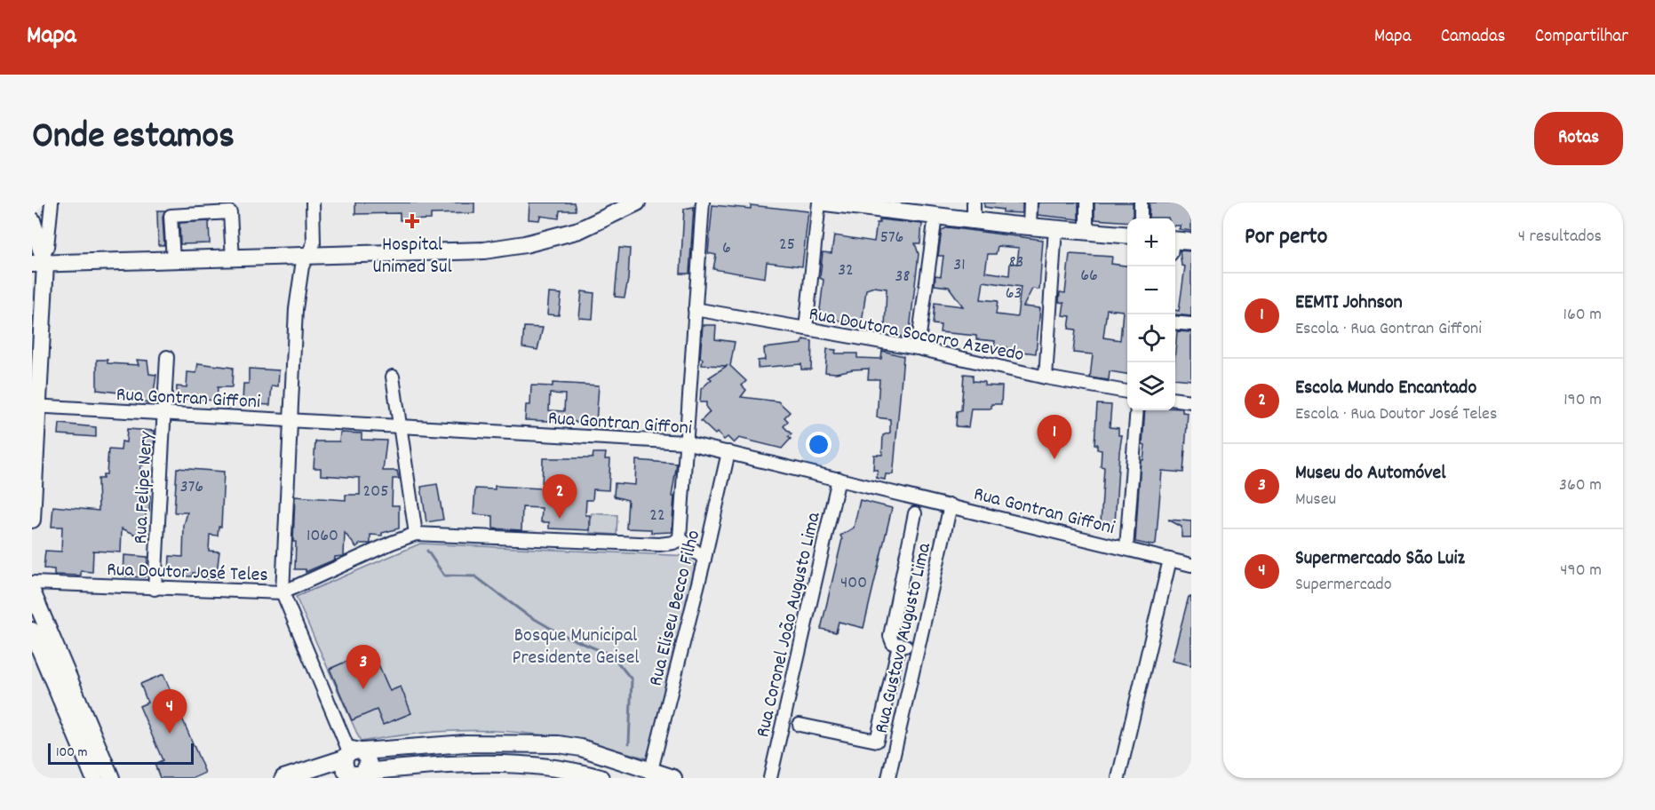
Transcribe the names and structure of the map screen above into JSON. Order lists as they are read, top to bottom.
{
  "streets": {
    "street": [
      "Rua Doutora Socorro Azevedo",
      "Rua Gontran Giffoni",
      "Rua Felipe Nery",
      "Rua Doutor José Teles",
      "Rua Eliseu Becco Filho",
      "Rua Coronel João Augusto Lima",
      "Rua Gustavo Augusto Lima"
    ]
  },
  "crossings": [
    ["Rua Gontran Giffoni", "Rua Felipe Nery"],
    ["Rua Gontran Giffoni", "Rua Eliseu Becco Filho"],
    ["Rua Gontran Giffoni", "Rua Coronel João Augusto Lima"],
    ["Rua Gontran Giffoni", "Rua Gustavo Augusto Lima"],
    ["Rua Felipe Nery", "Rua Doutor José Teles"]
  ],
  "parks": ["Bosque Municipal Presidente Geisel"],
  "places": {
    "health": ["Hospital Unimed Sul"]
  },
  "house_numbers": [
    "576",
    "25",
    "6",
    "83",
    "31",
    "32",
    "66",
    "38",
    "63",
    "376",
    "205",
    "22",
    "1060",
    "400"
  ],
  "scale_bar": "100 m",
  "page": {
    "header": "Mapa",
    "nav": ["Mapa", "Camadas", "Compartilhar"],
    "title": "Onde estamos",
    "buttons": "Rotas",
    "heading": ["Por perto", "4 resultados"],
    "map_buttons": ["+", "−"],
    "list": [
      {
        "mark": "1",
        "name": "EEMTI Johnson",
        "note": "Escola · Rua Gontran Giffoni",
        "value": "160 m"
      },
      {
        "mark": "2",
        "name": "Escola Mundo Encantado",
        "note": "Escola · Rua Doutor José Teles",
        "value": "190 m"
      },
      {
        "mark": "3",
        "name": "Museu do Automóvel",
        "note": "Museu",
        "value": "360 m"
      },
      {
        "mark": "4",
        "name": "Supermercado São Luiz",
        "note": "Supermercado",
        "value": "490 m"
      }
    ],
    "pins": [
      "1",
      "2",
      "3",
      "4"
    ],
    "scale": "100 m"
  }
}
